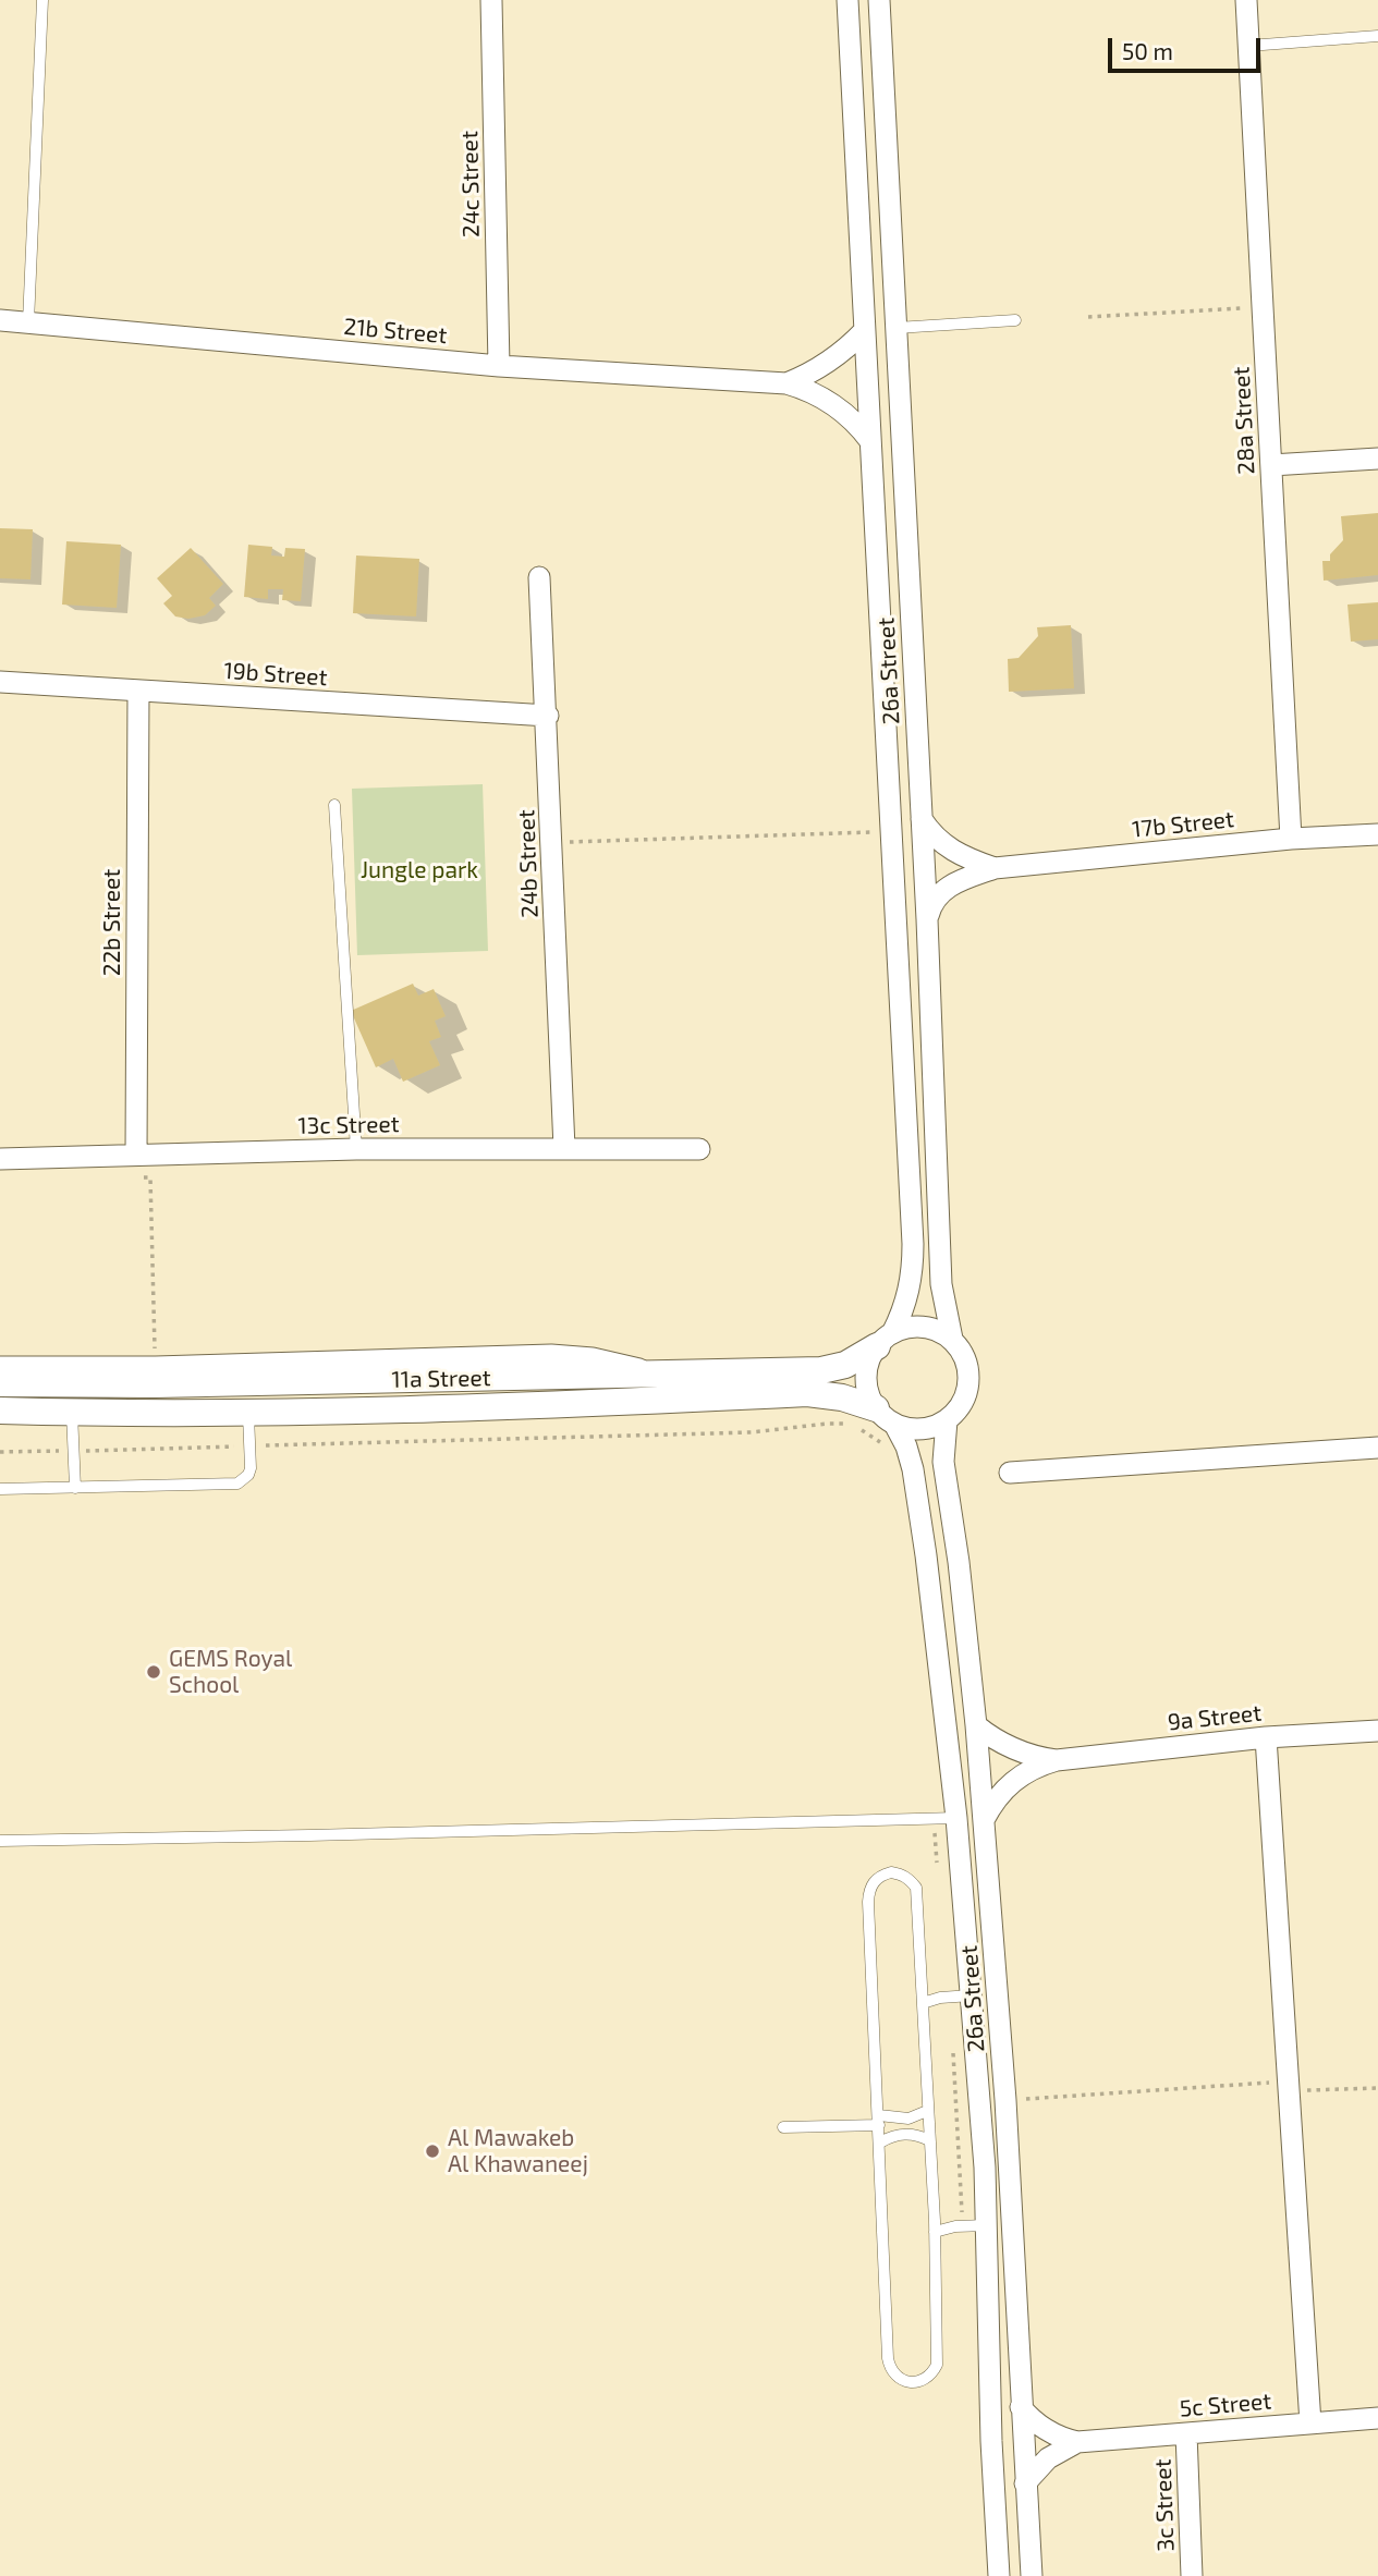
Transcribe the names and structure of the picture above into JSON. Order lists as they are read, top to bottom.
{
  "streets": {
    "street": [
      "24c Street",
      "21b Street",
      "28a Street",
      "26a Street",
      "19b Street",
      "17b Street",
      "24b Street",
      "22b Street",
      "13c Street",
      "11a Street",
      "9a Street",
      "5c Street",
      "3c Street"
    ]
  },
  "crossings": [
    ["24c Street", "21b Street"],
    ["21b Street", "26a Street"],
    ["28a Street", "17b Street"],
    ["26a Street", "17b Street"],
    ["26a Street", "11a Street"],
    ["26a Street", "9a Street"],
    ["26a Street", "5c Street"],
    ["19b Street", "24b Street"],
    ["19b Street", "22b Street"],
    ["24b Street", "13c Street"],
    ["22b Street", "13c Street"],
    ["5c Street", "3c Street"]
  ],
  "parks": ["Jungle park"],
  "places": ["GEMS Royal School", "Al Mawakeb Al Khawaneej"],
  "scale_bar": "50 m"
}
